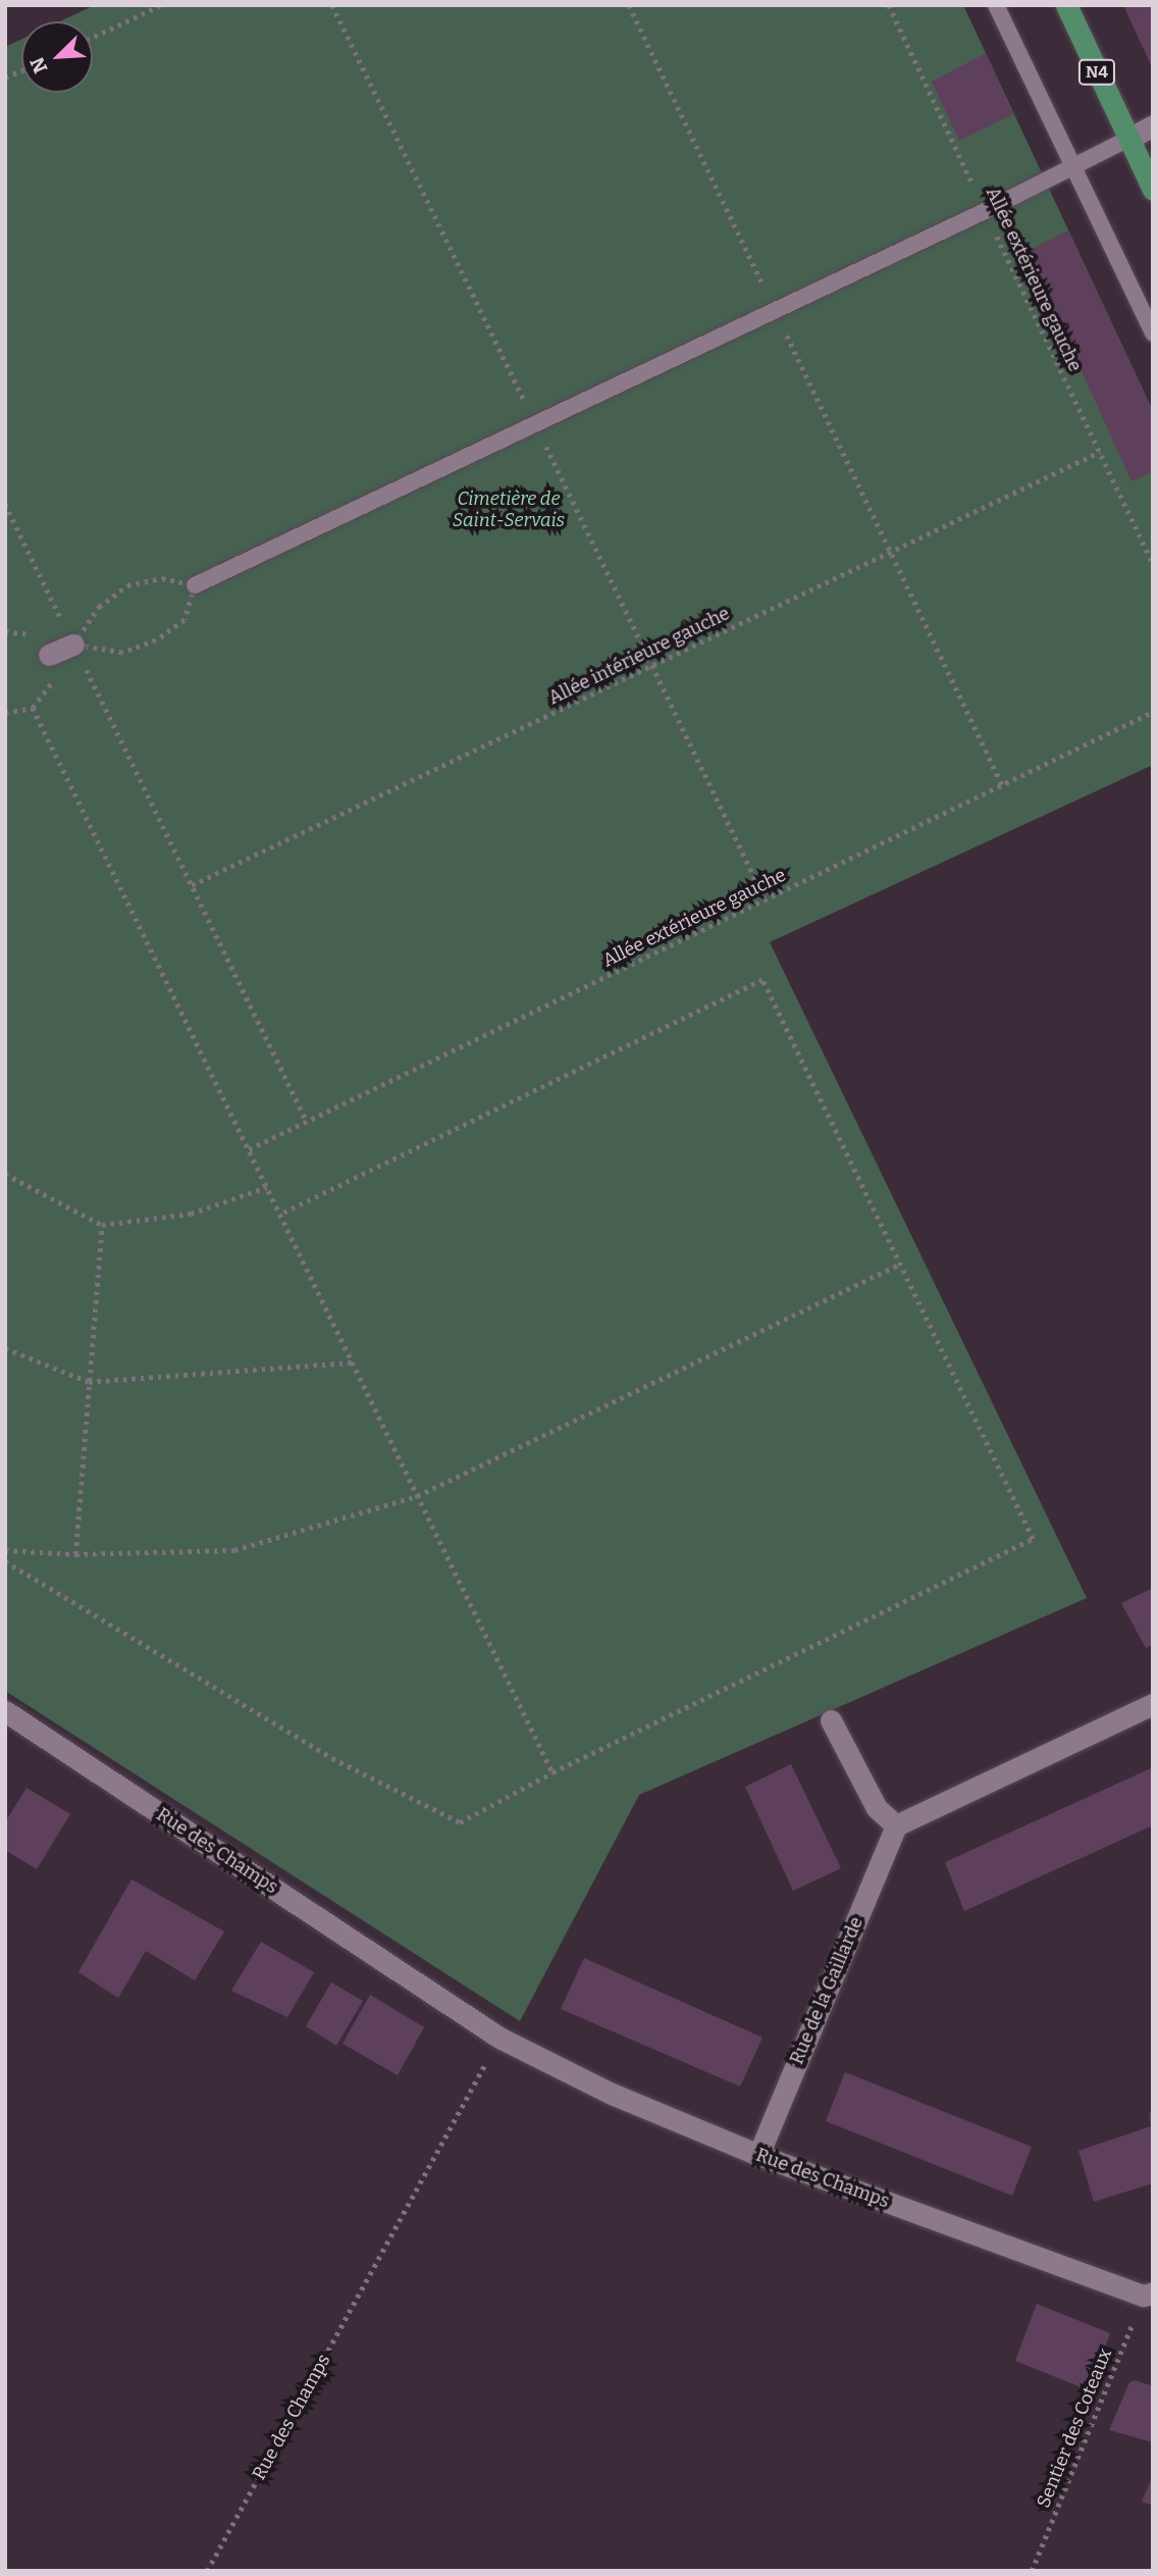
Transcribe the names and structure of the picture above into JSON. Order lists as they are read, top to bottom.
{
  "streets": {
    "main road": ["N4"],
    "street": ["Rue des Champs", "Rue de la Gaillarde"],
    "path": ["Allée extérieure gauche", "Allée intérieure gauche", "Sentier des Coteaux"]
  },
  "crossings": [
    ["Allée extérieure gauche", "Allée intérieure gauche"],
    ["Rue des Champs", "Rue de la Gaillarde"],
    ["Rue des Champs", "Sentier des Coteaux"]
  ],
  "parks": ["Cimetière de Saint-Servais"],
  "north": "bottom left"
}
